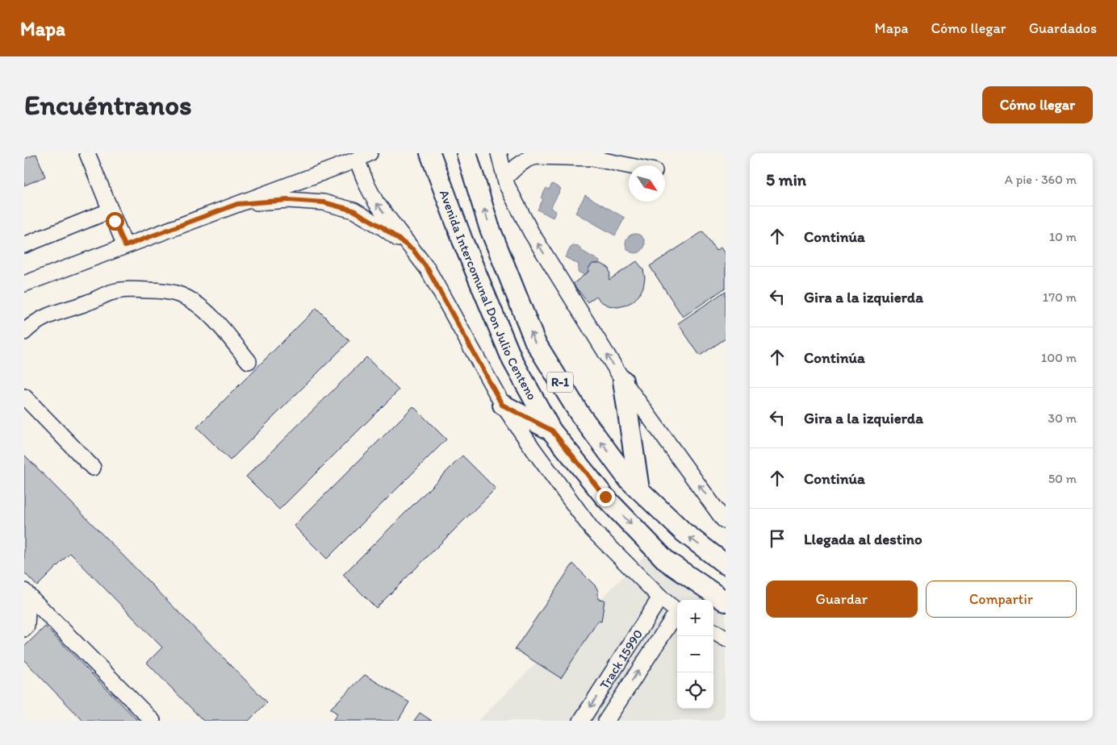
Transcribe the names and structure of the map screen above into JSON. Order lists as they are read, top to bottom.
{
  "streets": {
    "main road": ["Avenida Intercomunal Don Julio Centeno", "R-1"],
    "street": ["Track 15990"]
  },
  "north": "bottom right",
  "page": {
    "header": "Mapa",
    "nav": ["Mapa", "Cómo llegar", "Guardados"],
    "buttons": [
      "Cómo llegar",
      ["Guardar", "Compartir"]
    ],
    "title": "Encuéntranos",
    "heading": ["5 min", "A pie · 360 m"],
    "list": [
      ["Continúa", "10 m"],
      ["Gira a la izquierda", "170 m"],
      ["Continúa", "100 m"],
      ["Gira a la izquierda", "30 m"],
      ["Continúa", "50 m"],
      "Llegada al destino"
    ],
    "map_buttons": ["+", "−"]
  }
}
